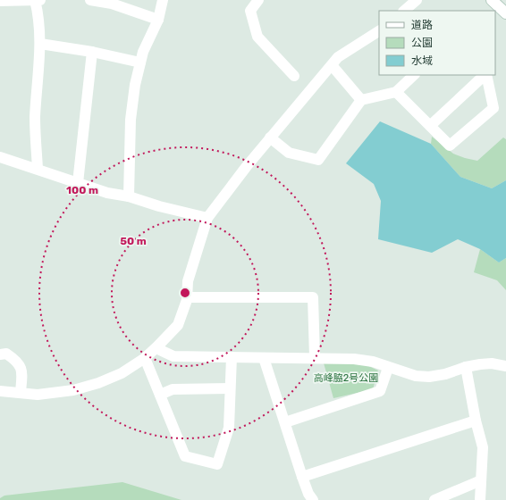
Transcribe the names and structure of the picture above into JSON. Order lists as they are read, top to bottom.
{
  "parks": ["高峰脇2号公園"],
  "legend": ["道路", "公園", "水域"],
  "rings": ["100 m", "50 m"]
}
